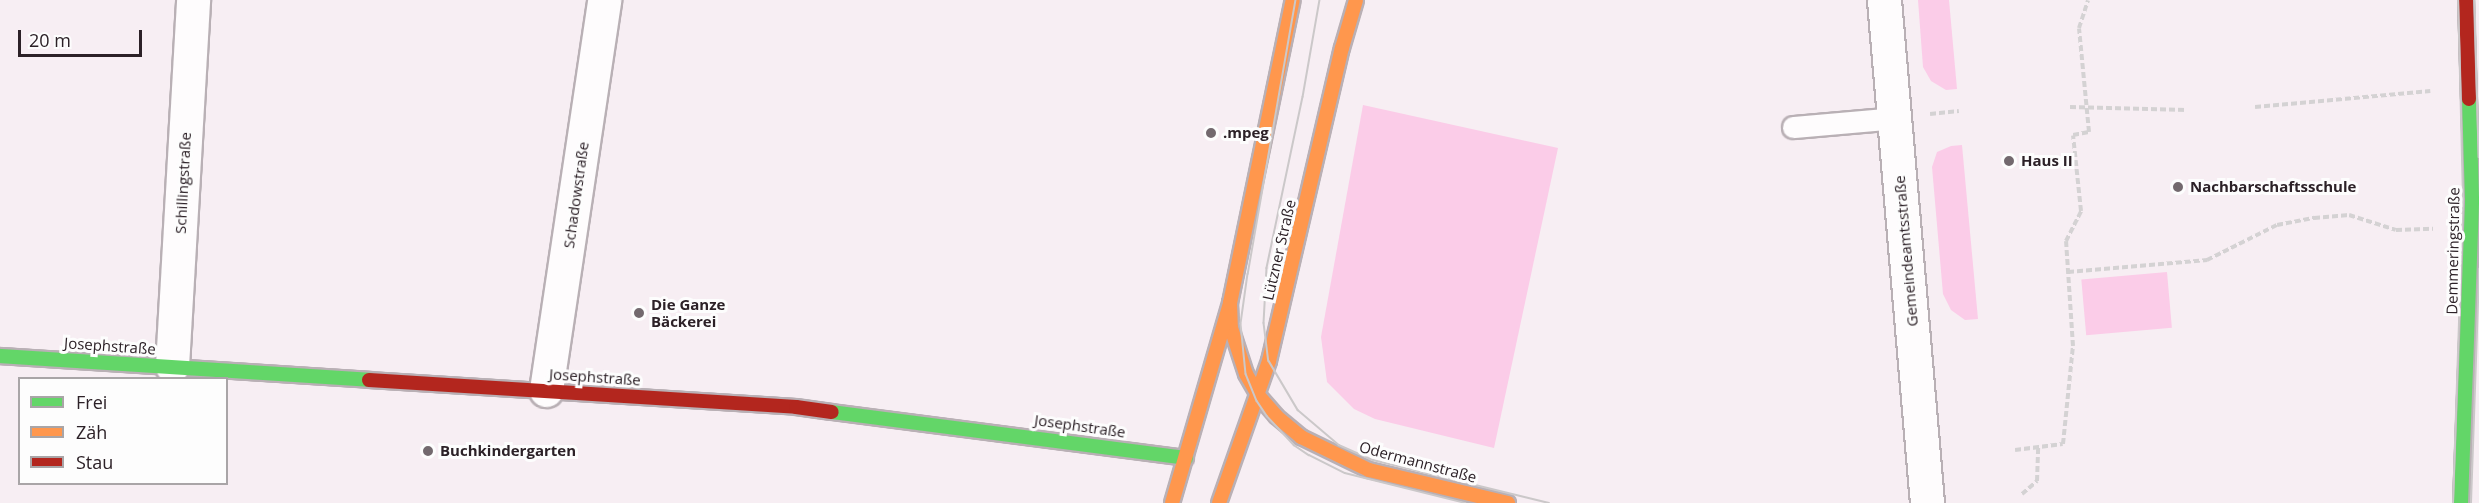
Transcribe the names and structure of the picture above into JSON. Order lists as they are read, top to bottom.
{
  "streets": {
    "street": [
      "Schillingstraße",
      "Schadowstraße",
      "Lützner Straße",
      "Gemeindeamtsstraße",
      "Demmeringstraße",
      "Josephstraße",
      "Odermannstraße"
    ]
  },
  "crossings": [
    ["Schillingstraße", "Josephstraße"],
    ["Schadowstraße", "Josephstraße"],
    ["Lützner Straße", "Odermannstraße"]
  ],
  "places": [
    ".mpeg",
    "Haus II",
    "Nachbarschaftsschule",
    "Die Ganze Bäckerei",
    "Buchkindergarten"
  ],
  "legend": ["Frei", "Zäh", "Stau"],
  "scale_bar": "20 m"
}
